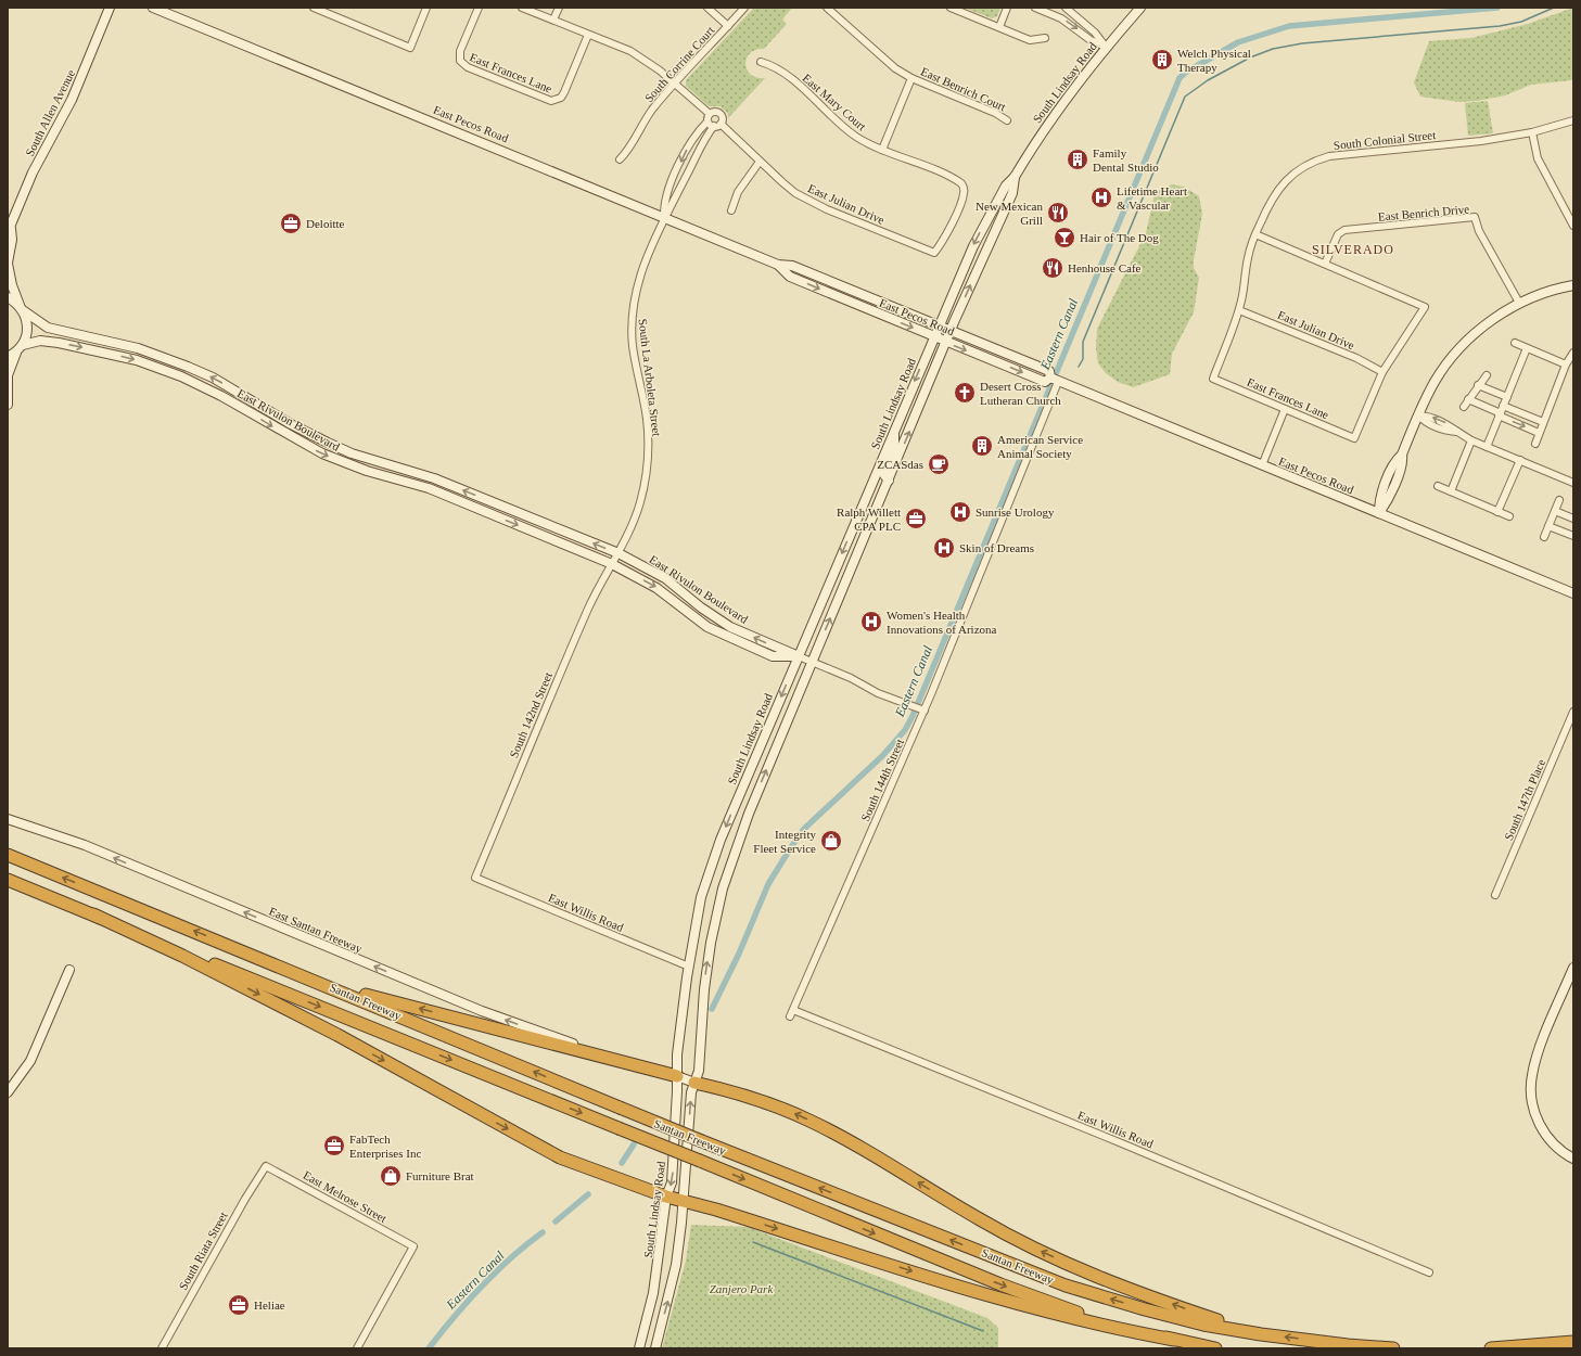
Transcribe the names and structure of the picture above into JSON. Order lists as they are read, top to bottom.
{
  "streets": {
    "highway": ["Santan Freeway"],
    "main road": [
      "South Lindsay Road",
      "South Allen Avenue",
      "East Pecos Road",
      "East Rivulon Boulevard",
      "East Santan Freeway"
    ],
    "street": [
      "South Corrine Court",
      "East Frances Lane",
      "East Benrich Court",
      "East Mary Court",
      "South Colonial Street",
      "East Julian Drive",
      "East Benrich Drive",
      "South La Arboleta Street",
      "South 142nd Street",
      "South 144th Street",
      "South 147th Place",
      "East Willis Road",
      "East Melrose Street",
      "South Riata Street"
    ]
  },
  "crossings": [
    ["East Frances Lane", "South Colonial Street"],
    ["East Frances Lane", "East Julian Drive"],
    ["South Lindsay Road", "East Pecos Road"],
    ["South Lindsay Road", "East Rivulon Boulevard"],
    ["South Lindsay Road", "East Willis Road"],
    ["East Mary Court", "East Julian Drive"],
    ["South Allen Avenue", "East Rivulon Boulevard"],
    ["East Pecos Road", "South La Arboleta Street"],
    ["East Pecos Road", "South 144th Street"],
    ["South Colonial Street", "East Julian Drive"],
    ["East Julian Drive", "South La Arboleta Street"],
    ["South La Arboleta Street", "East Rivulon Boulevard"],
    ["South La Arboleta Street", "South 142nd Street"],
    ["East Rivulon Boulevard", "South 142nd Street"],
    ["South 142nd Street", "East Willis Road"],
    ["South 144th Street", "East Willis Road"],
    ["East Melrose Street", "South Riata Street"]
  ],
  "one_way": ["East Santan Freeway"],
  "districts": ["SILVERADO"],
  "water": ["Eastern Canal"],
  "parks": ["Zanjero Park"],
  "places": {
    "building": ["Welch Physical Therapy", "Family Dental Studio", "American Service Animal Society"],
    "hospital": [
      "Lifetime Heart & Vascular",
      "Sunrise Urology",
      "Skin of Dreams",
      "Women's Health Innovations of Arizona"
    ],
    "restaurant": ["New Mexican Grill", "Henhouse Cafe"],
    "office": [
      "Deloitte",
      "Ralph Willett CPA PLC",
      "FabTech Enterprises Inc",
      "Heliae"
    ],
    "bar": ["Hair of The Dog"],
    "church": ["Desert Cross Lutheran Church"],
    "cafe": ["ZCASdas"],
    "shop": ["Integrity Fleet Service", "Furniture Brat"]
  }
}
